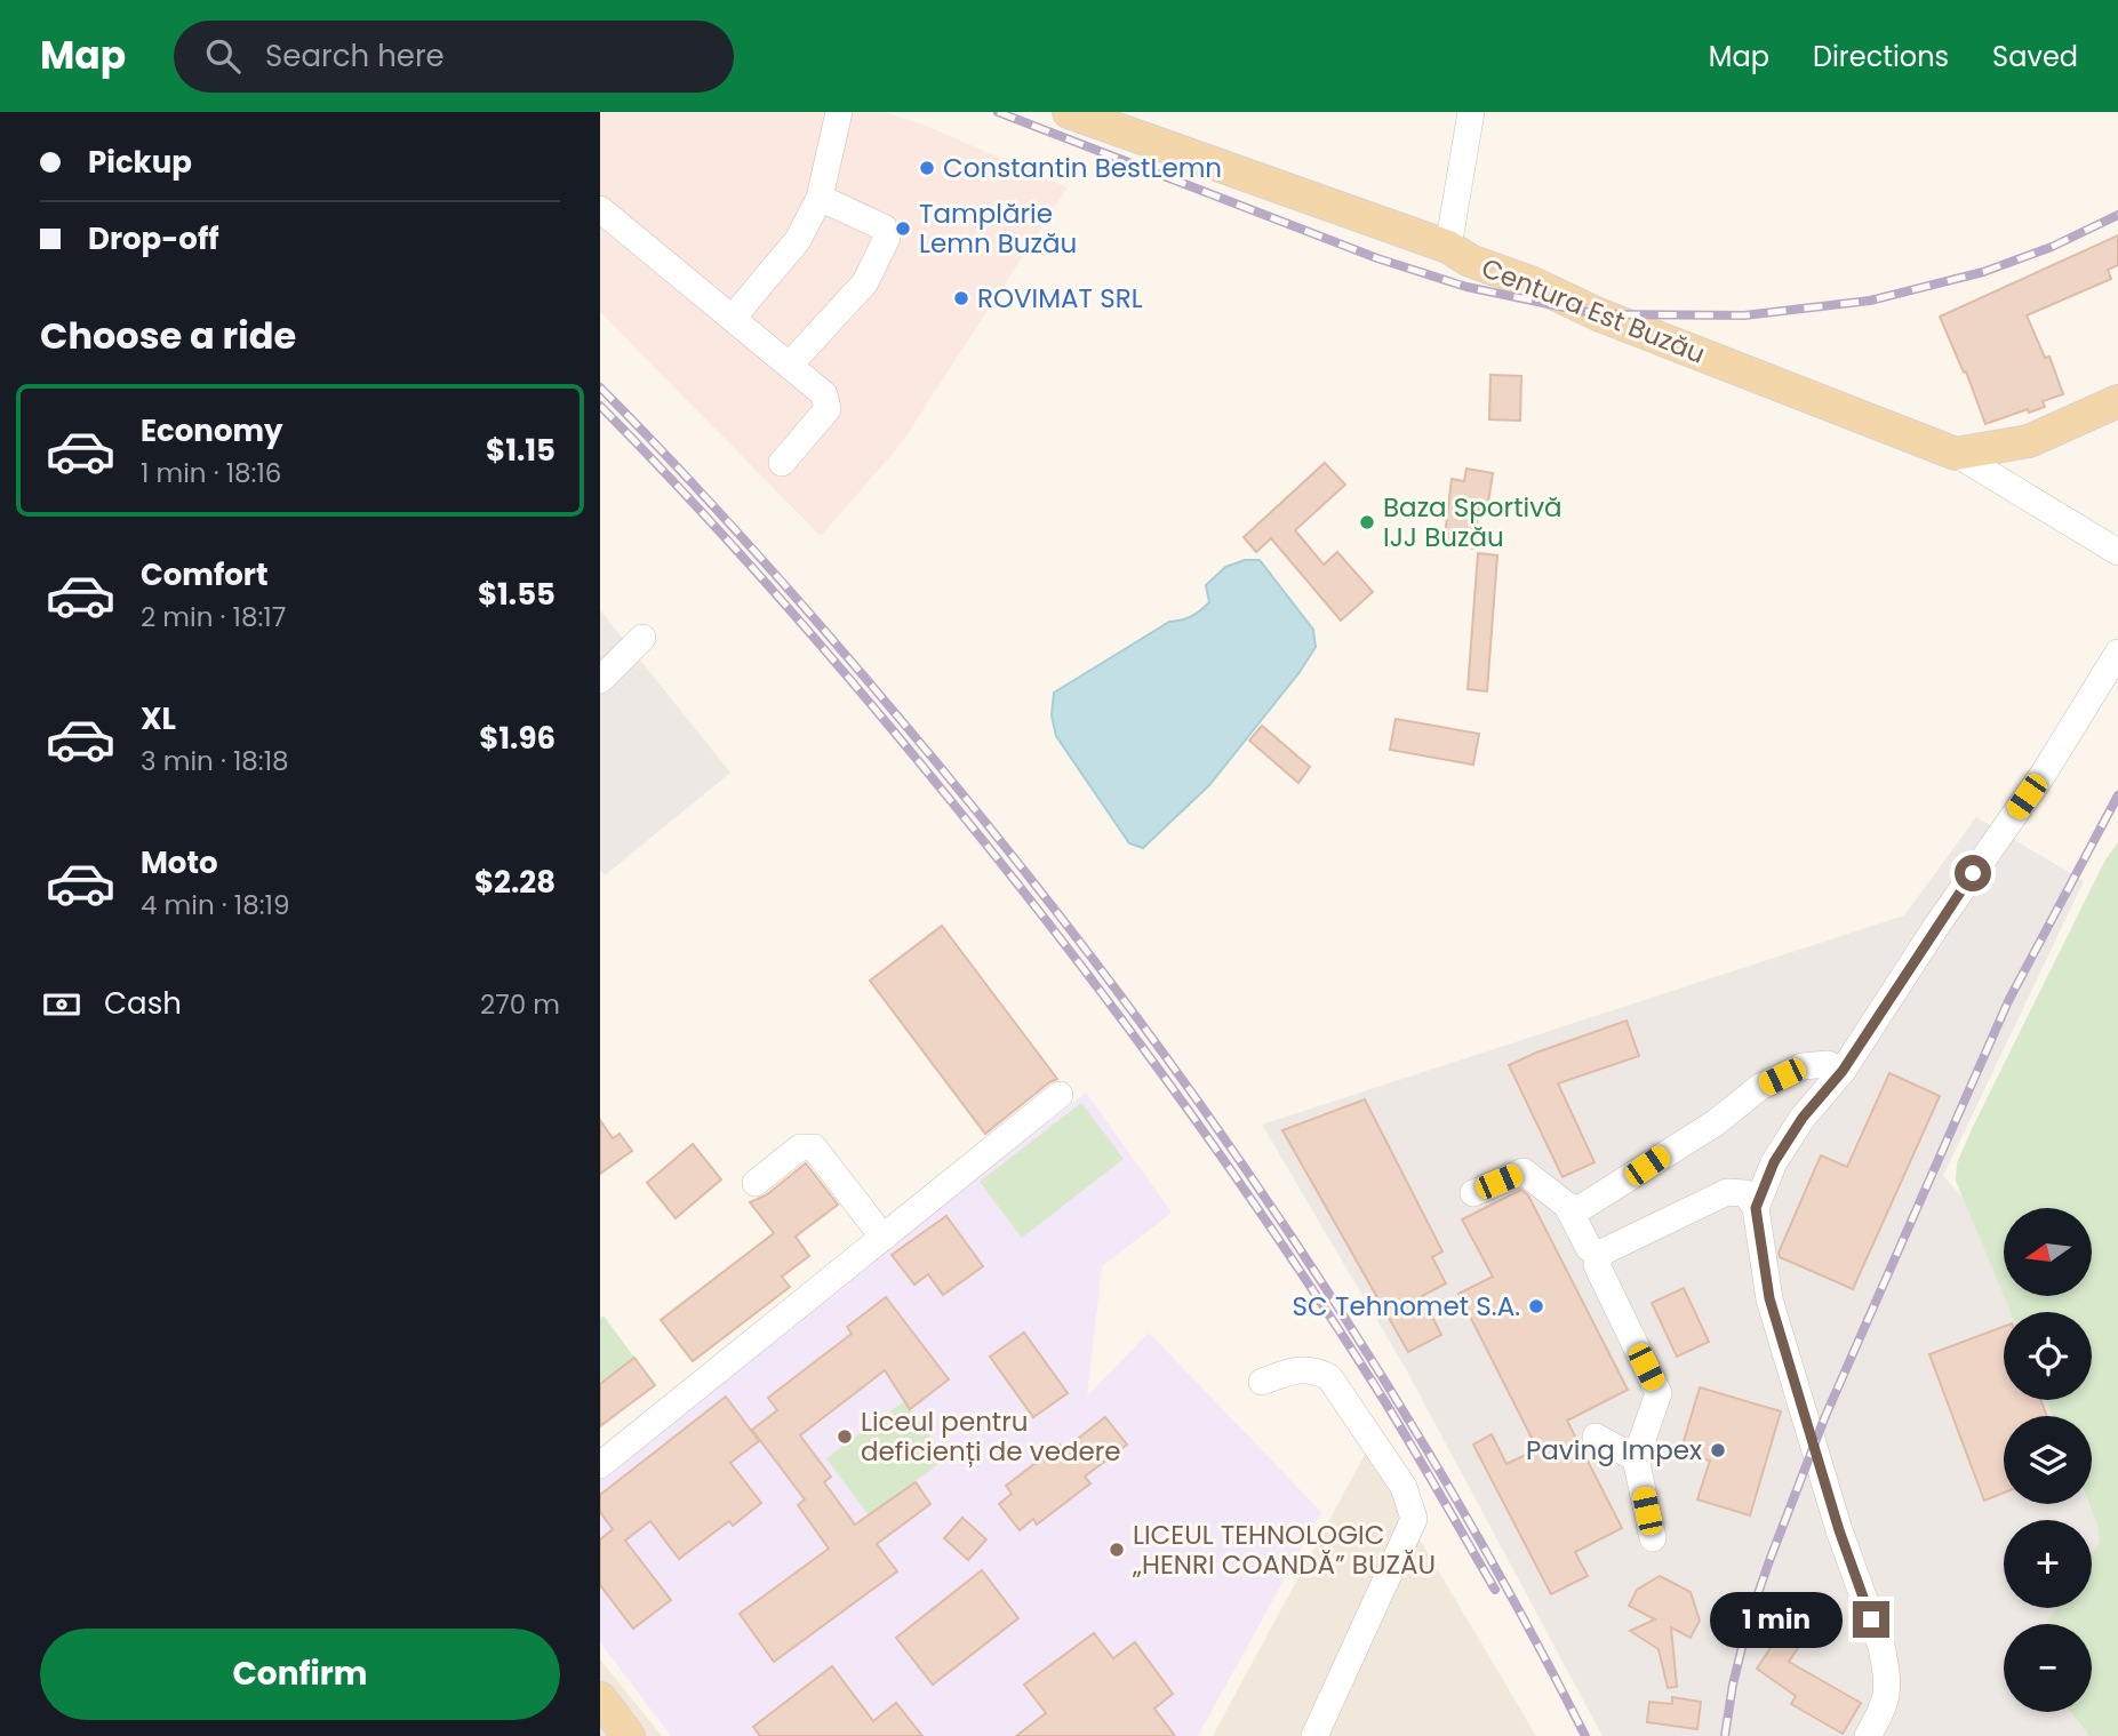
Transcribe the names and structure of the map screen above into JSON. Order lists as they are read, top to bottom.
{
  "streets": {
    "main road": ["Centura Est Buzău"]
  },
  "places": [
    "Constantin BestLemn",
    "Tamplărie Lemn Buzău",
    "ROVIMAT SRL",
    "Baza Sportivă IJJ Buzău",
    "SC Tehnomet S.A.",
    "Liceul pentru deficienți de vedere",
    "Paving Impex",
    "LICEUL TEHNOLOGIC „HENRI COANDĂ” BUZĂU"
  ],
  "north": "left",
  "page": {
    "header": "Map",
    "search": "Search here",
    "nav": ["Map", "Directions", "Saved"],
    "banner": ["Pickup", "Drop-off"],
    "heading": "Choose a ride",
    "list": [
      {
        "name": "Economy",
        "note": "1 min · 18:16",
        "value": "$1.15"
      },
      {
        "name": "Comfort",
        "note": "2 min · 18:17",
        "value": "$1.55"
      },
      {
        "name": "XL",
        "note": "3 min · 18:18",
        "value": "$1.96"
      },
      {
        "name": "Moto",
        "note": "4 min · 18:19",
        "value": "$2.28"
      }
    ],
    "pay": ["Cash", "270 m"],
    "map_buttons": ["+", "−"],
    "bubble": "1 min",
    "buttons": "Confirm"
  }
}
